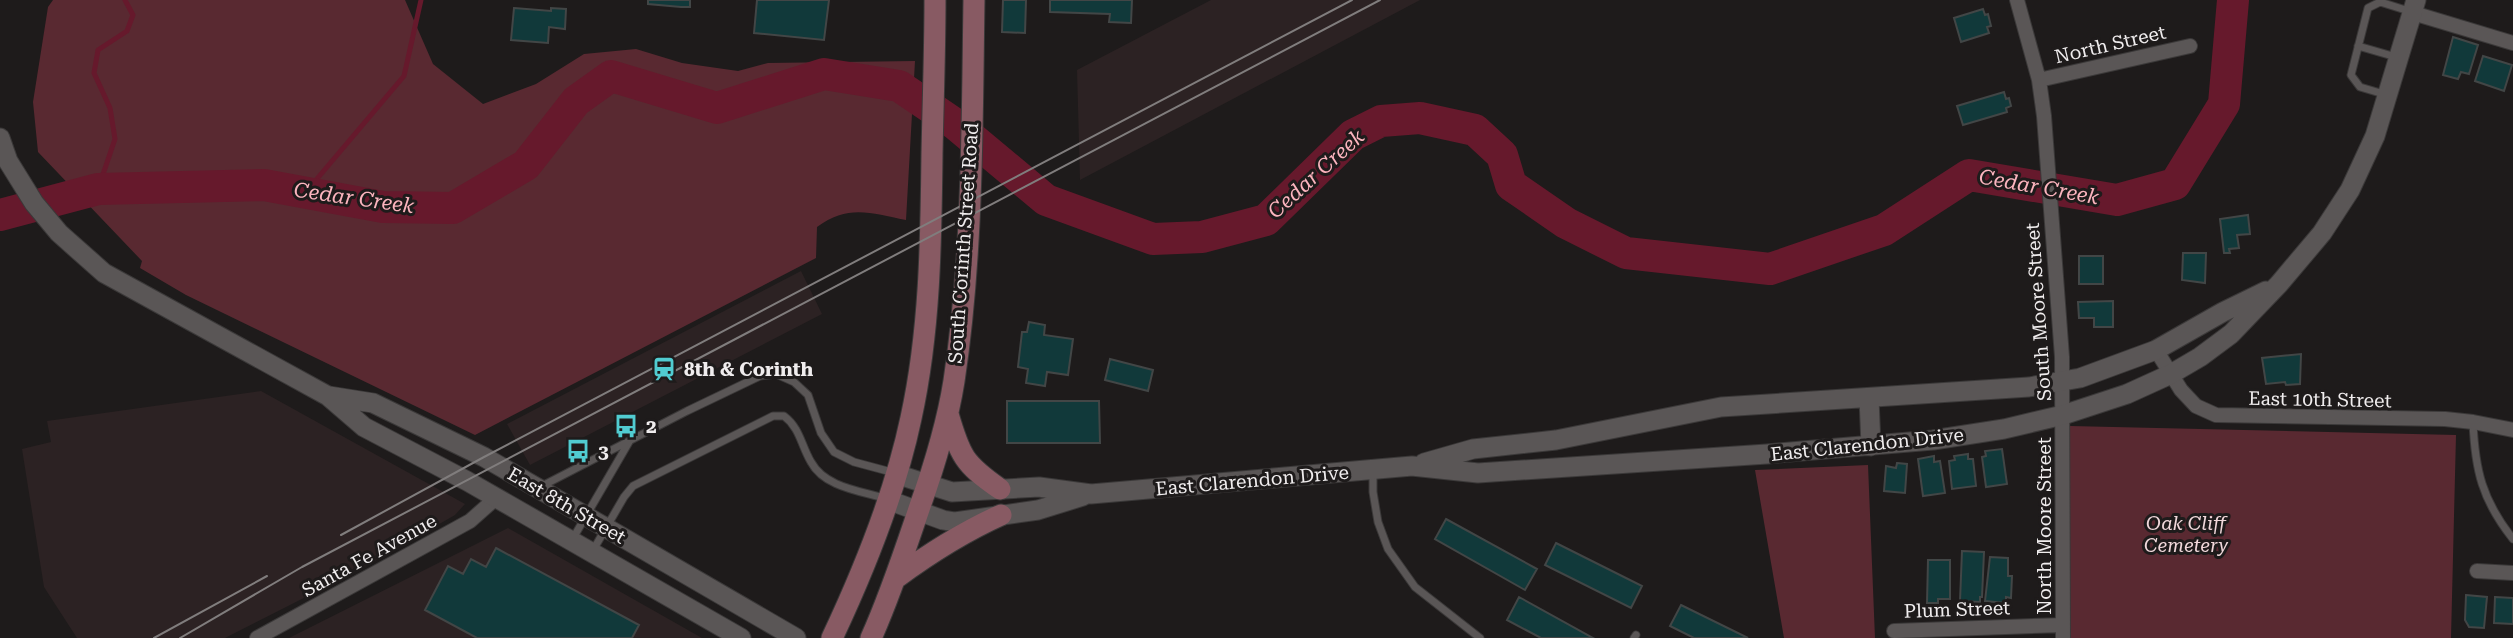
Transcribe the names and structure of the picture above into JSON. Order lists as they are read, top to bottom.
{
  "streets": {
    "main road": ["South Corinth Street Road"],
    "street": [
      "North Street",
      "South Moore Street",
      "East 10th Street",
      "East Clarendon Drive",
      "East 8th Street",
      "North Moore Street",
      "Santa Fe Avenue",
      "Plum Street"
    ]
  },
  "crossings": [
    ["North Street", "South Moore Street"],
    ["South Corinth Street Road", "East Clarendon Drive"],
    ["South Moore Street", "East Clarendon Drive"],
    ["South Moore Street", "North Moore Street"],
    ["East 10th Street", "East Clarendon Drive"],
    ["East Clarendon Drive", "North Moore Street"],
    ["East 8th Street", "Santa Fe Avenue"],
    ["North Moore Street", "Plum Street"]
  ],
  "water": ["Cedar Creek"],
  "parks": ["Oak Cliff Cemetery"],
  "places": {
    "station": ["8th & Corinth"],
    "bus stop": ["2", "3"]
  }
}
